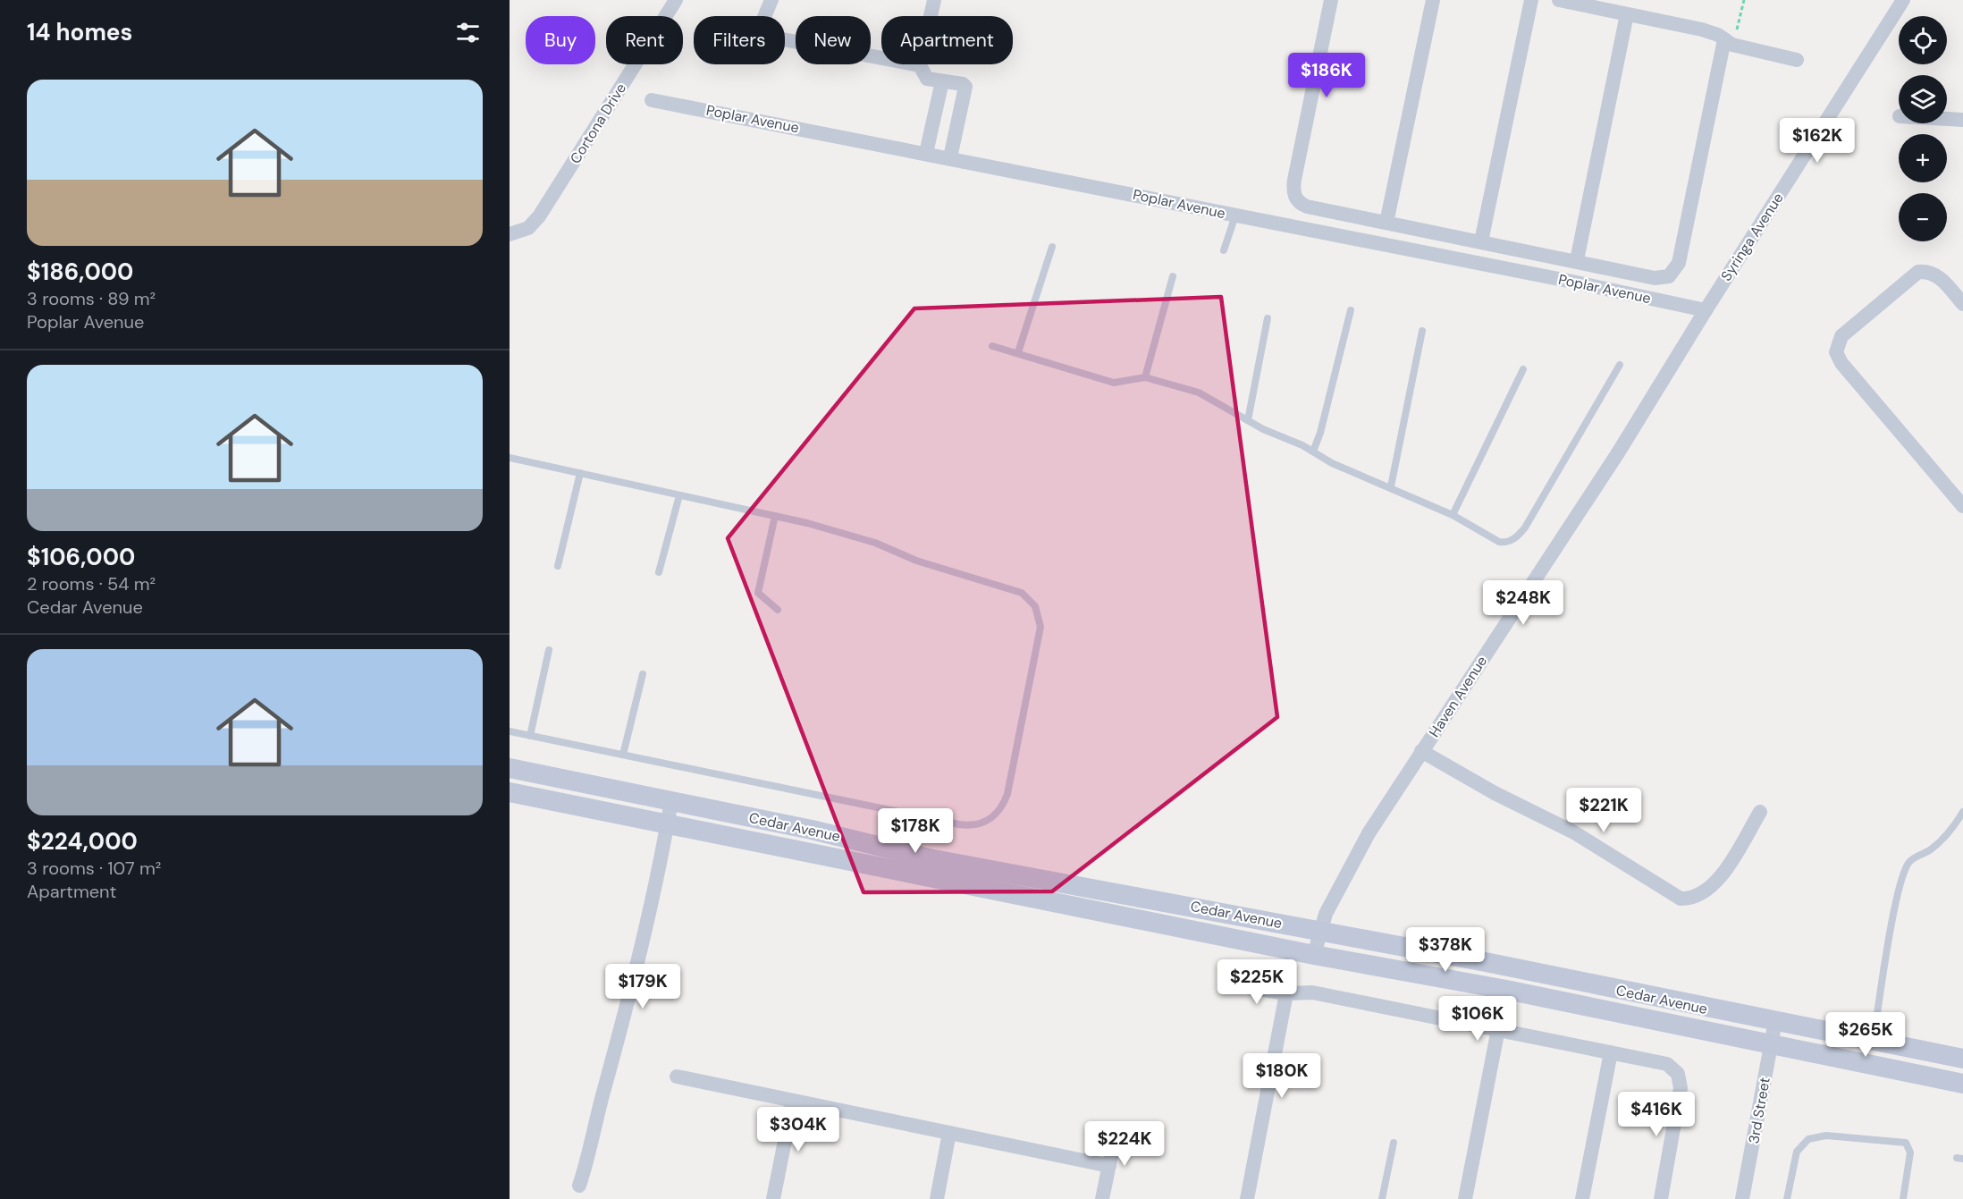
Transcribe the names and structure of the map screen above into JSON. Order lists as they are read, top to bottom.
{
  "streets": {
    "main road": ["Cedar Avenue"],
    "street": [
      "Poplar Avenue",
      "Cortona Drive",
      "Syringa Avenue",
      "Haven Avenue",
      "3rd Street"
    ]
  },
  "crossings": [
    ["Poplar Avenue", "Syringa Avenue"],
    ["Poplar Avenue", "Haven Avenue"],
    ["Syringa Avenue", "Haven Avenue"],
    ["Haven Avenue", "Cedar Avenue"],
    ["Cedar Avenue", "3rd Street"]
  ],
  "page": {
    "heading": "14 homes",
    "map_buttons": ["+", "−"],
    "chip": [
      "Buy",
      "Rent",
      "Filters",
      "New",
      "Apartment"
    ],
    "price": [
      "$186K",
      "$162K",
      "$248K",
      "$221K",
      "$178K",
      "$378K",
      "$225K",
      "$179K",
      "$106K",
      "$265K",
      "$180K",
      "$416K",
      "$304K",
      "$224K"
    ],
    "list": [
      {
        "name": "$186,000",
        "note": "3 rooms · 89 m² · Poplar Avenue"
      },
      {
        "name": "$106,000",
        "note": "2 rooms · 54 m² · Cedar Avenue"
      },
      {
        "name": "$224,000",
        "note": "3 rooms · 107 m² · Apartment"
      }
    ]
  }
}
